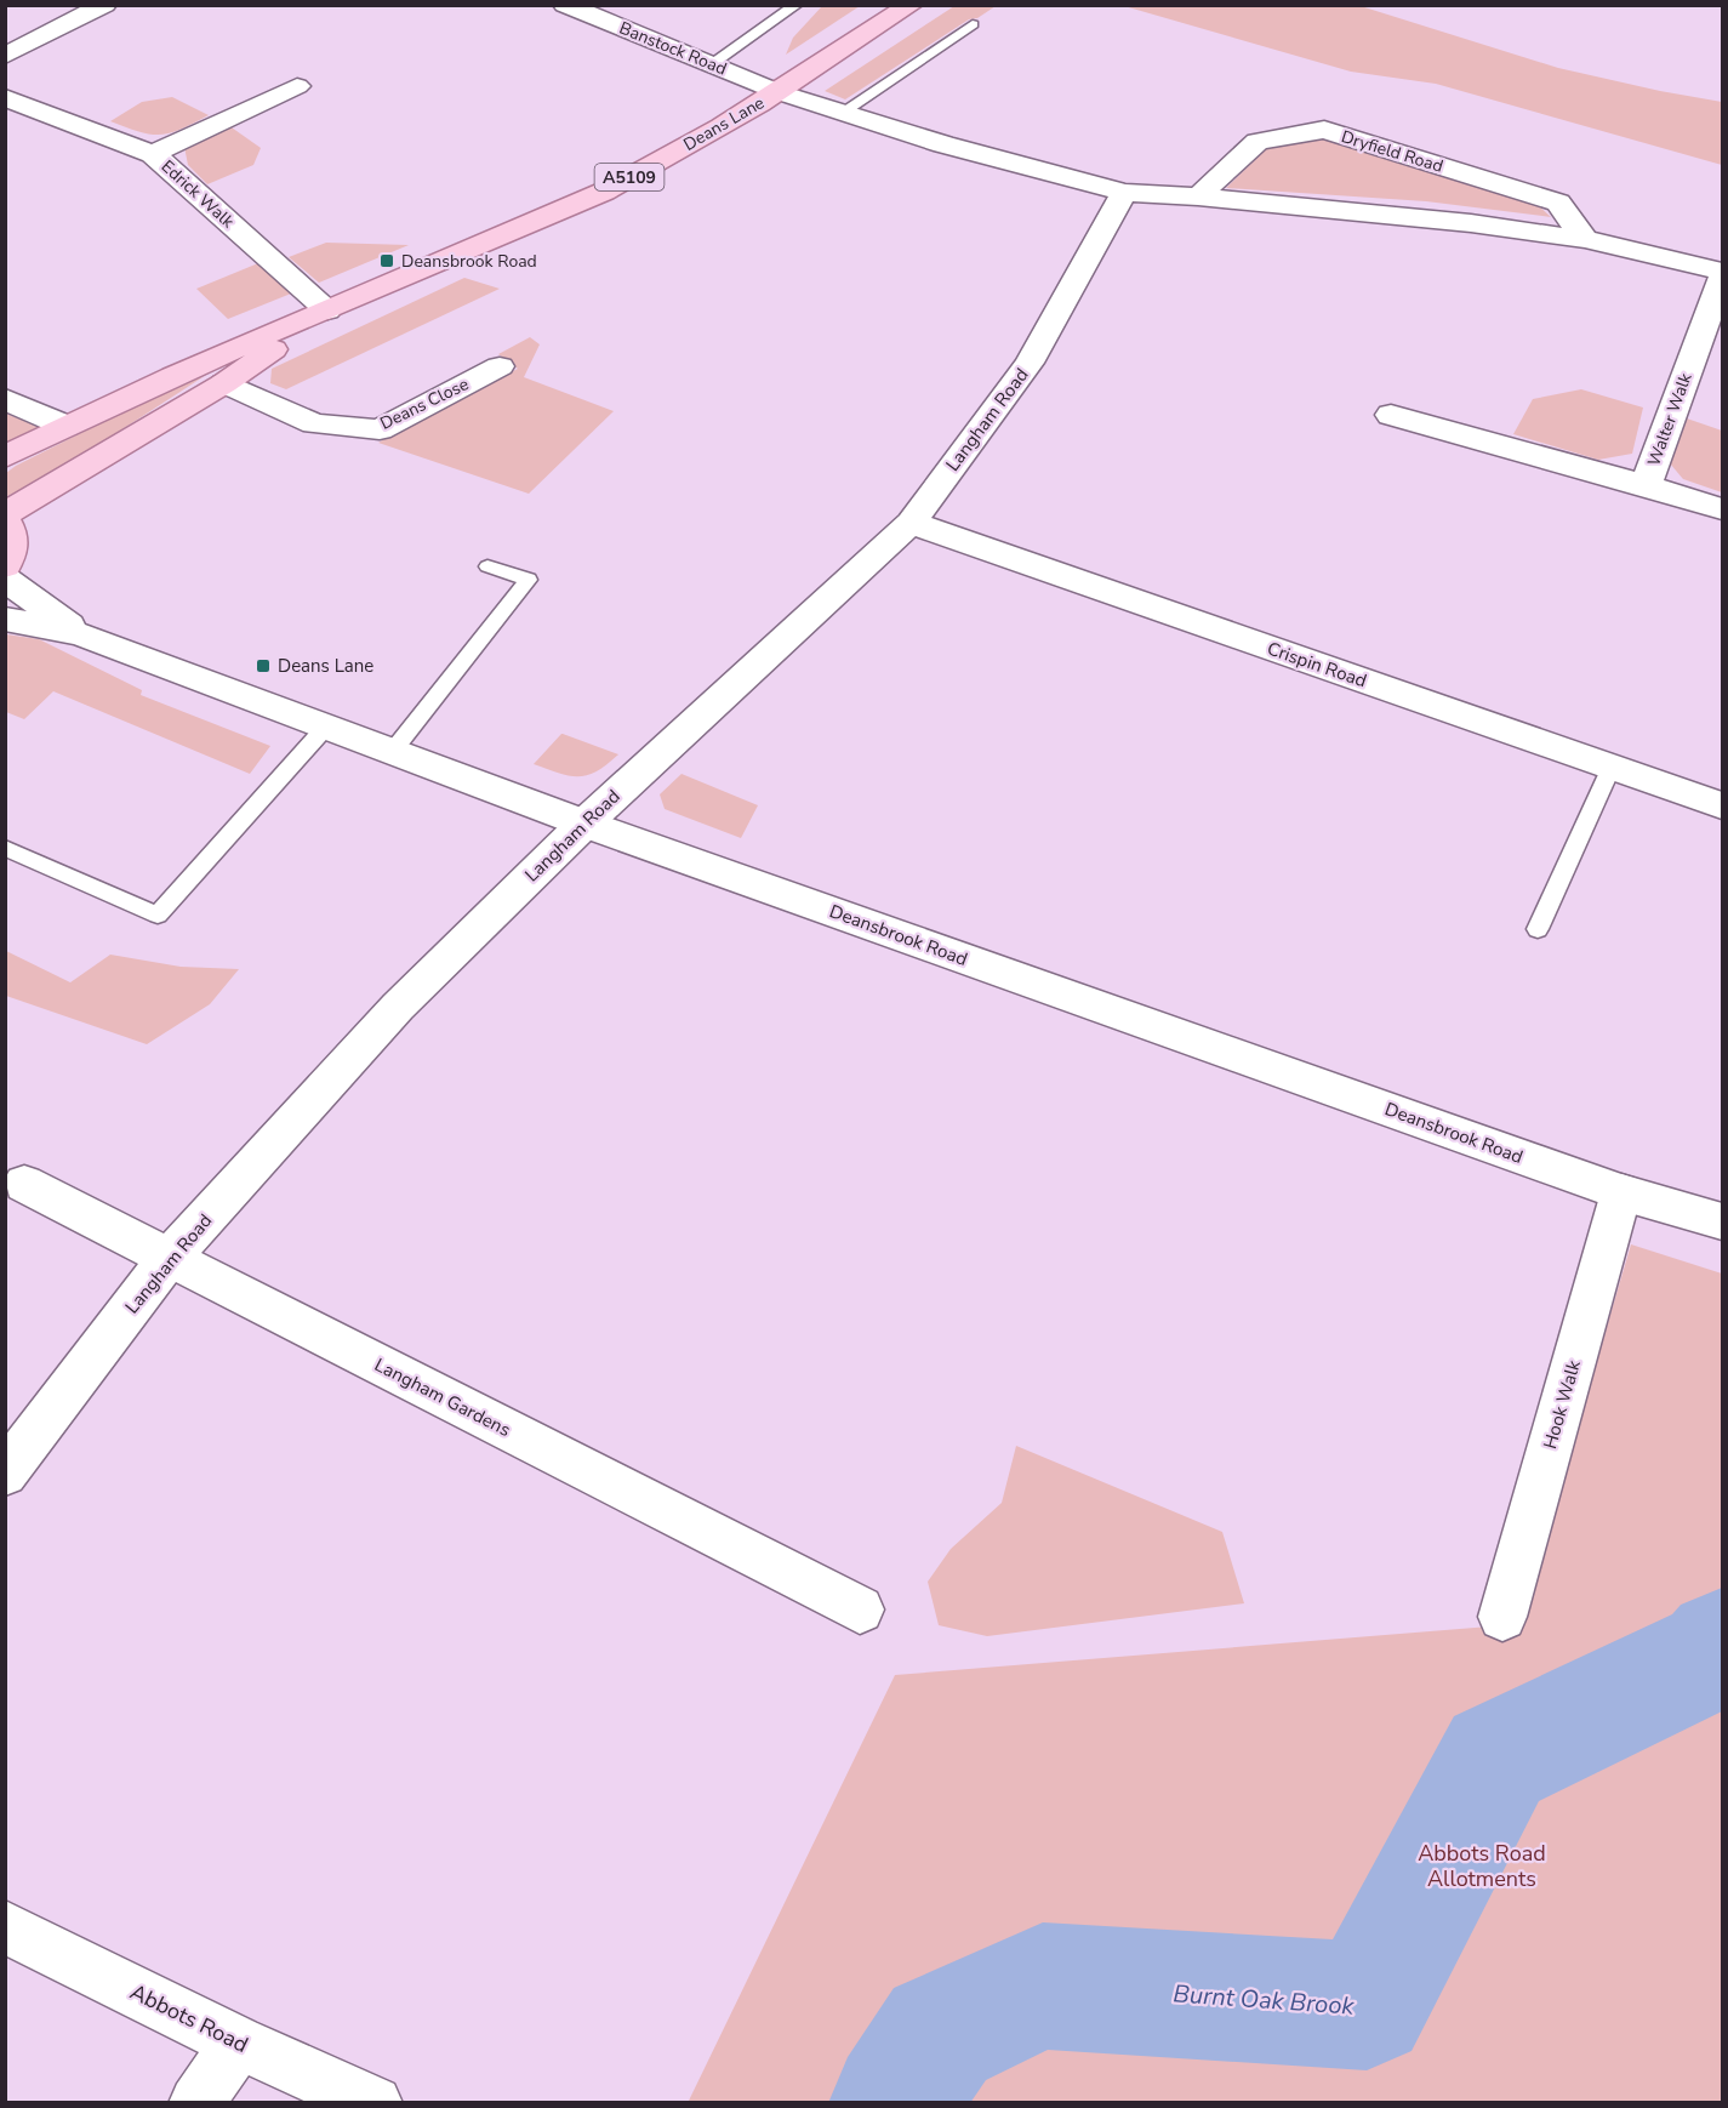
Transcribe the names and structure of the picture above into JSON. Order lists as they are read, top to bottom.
{
  "streets": {
    "main road": ["Deans Lane", "A5109"],
    "street": [
      "Banstock Road",
      "Dryfield Road",
      "Edrick Walk",
      "Deans Close",
      "Langham Road",
      "Walter Walk",
      "Crispin Road",
      "Deansbrook Road",
      "Langham Gardens",
      "Hook Walk",
      "Abbots Road"
    ]
  },
  "crossings": [
    ["Banstock Road", "Deans Lane"],
    ["Deans Lane", "Edrick Walk"],
    ["Deans Lane", "Deans Close"],
    ["Langham Road", "Crispin Road"],
    ["Langham Road", "Deansbrook Road"],
    ["Langham Road", "Langham Gardens"],
    ["Deansbrook Road", "Hook Walk"]
  ],
  "water": ["Burnt Oak Brook"],
  "parks": ["Abbots Road Allotments"],
  "places": {
    "transit": ["Deansbrook Road", "Deans Lane"]
  }
}
